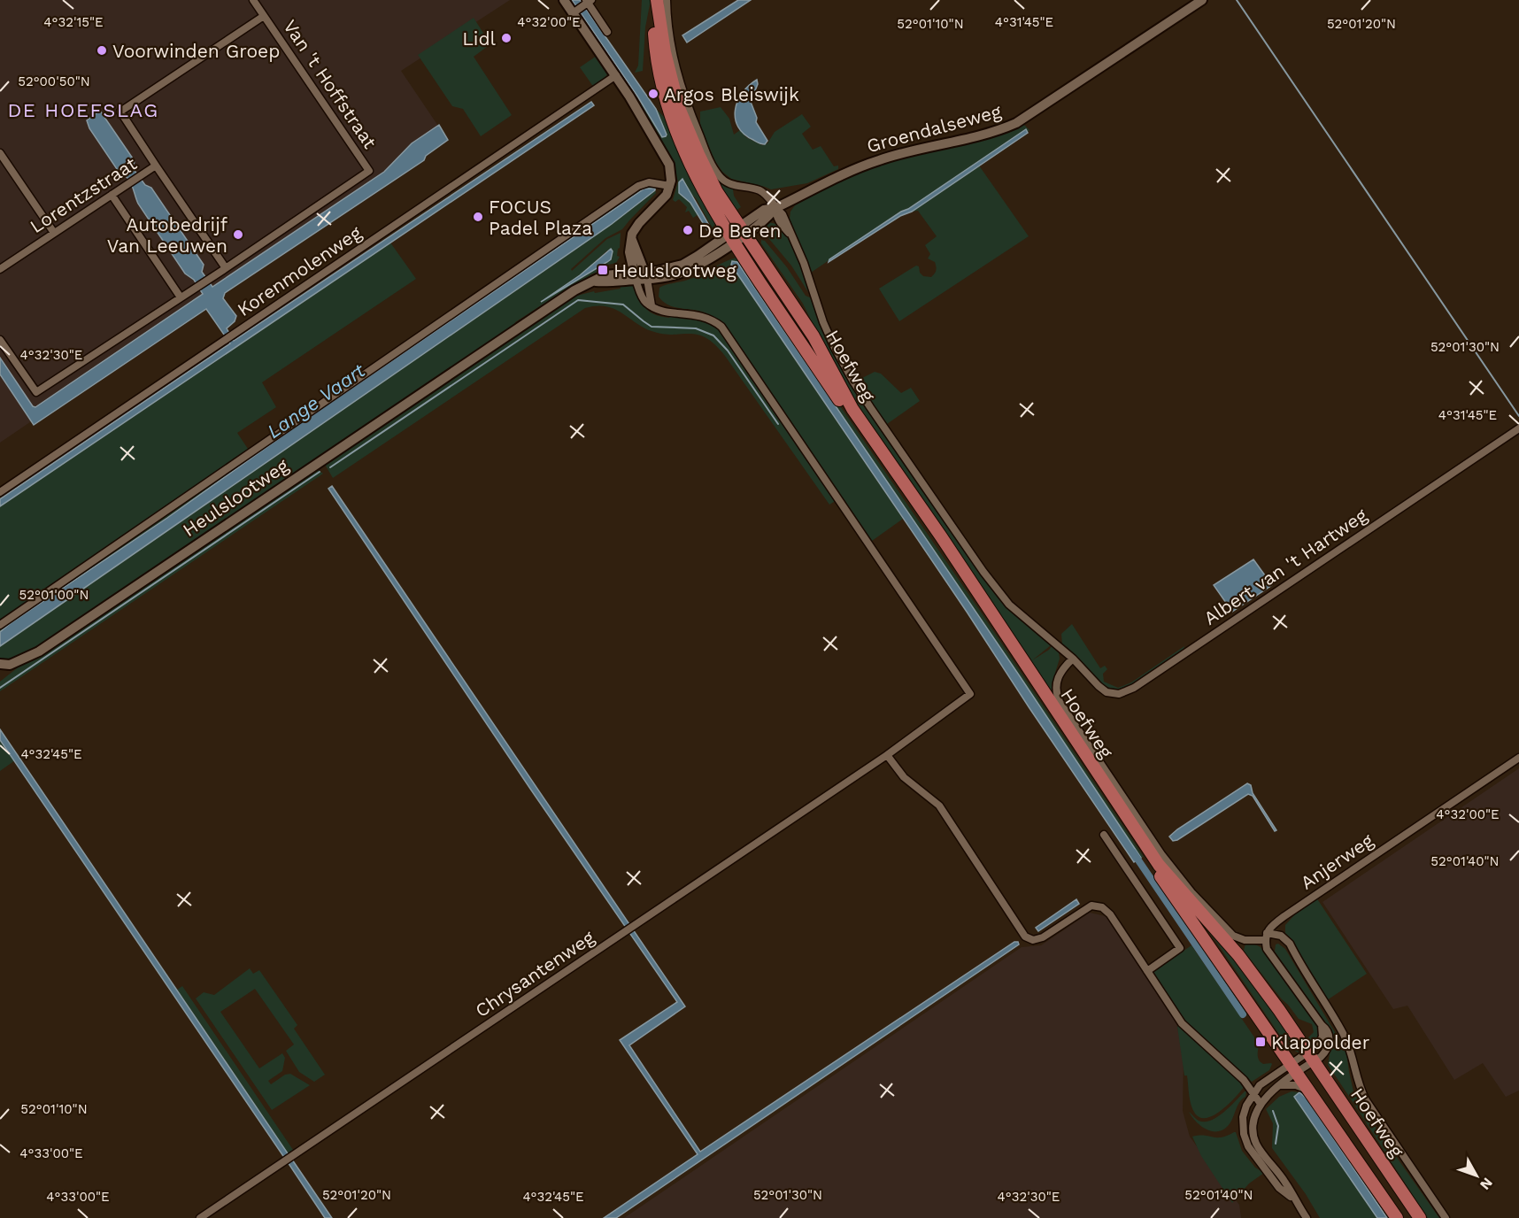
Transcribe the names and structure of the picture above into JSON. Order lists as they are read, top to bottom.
{
  "streets": {
    "main road": ["Hoefweg"],
    "street": [
      "Van 't Hoffstraat",
      "Groendalseweg",
      "Lorentzstraat",
      "Korenmolenweg",
      "Heulslootweg",
      "Albert van 't Hartweg",
      "Anjerweg",
      "Chrysantenweg"
    ]
  },
  "crossings": [
    ["Van 't Hoffstraat", "Lorentzstraat"],
    ["Groendalseweg", "Hoefweg"],
    ["Groendalseweg", "Heulslootweg"],
    ["Hoefweg", "Heulslootweg"],
    ["Hoefweg", "Albert van 't Hartweg"],
    ["Hoefweg", "Anjerweg"]
  ],
  "districts": ["DE HOEFSLAG"],
  "water": ["Lange Vaart"],
  "places": {
    "other": [
      "Lidl",
      "Voorwinden Groep",
      "Argos Bleiswijk",
      "FOCUS Padel Plaza",
      "De Beren",
      "Autobedrijf Van Leeuwen"
    ],
    "transit": ["Heulslootweg", "Klappolder"]
  },
  "north": "bottom right",
  "coordinates": [
    "4°32'15\"E",
    "4°32'00\"E",
    "4°31'45\"E",
    "52°01'10\"N",
    "52°01'20\"N",
    "52°00'50\"N",
    "52°01'30\"N",
    "4°32'30\"E",
    "52°01'00\"N",
    "4°32'45\"E",
    "52°01'40\"N",
    "4°33'00\"E"
  ]
}
